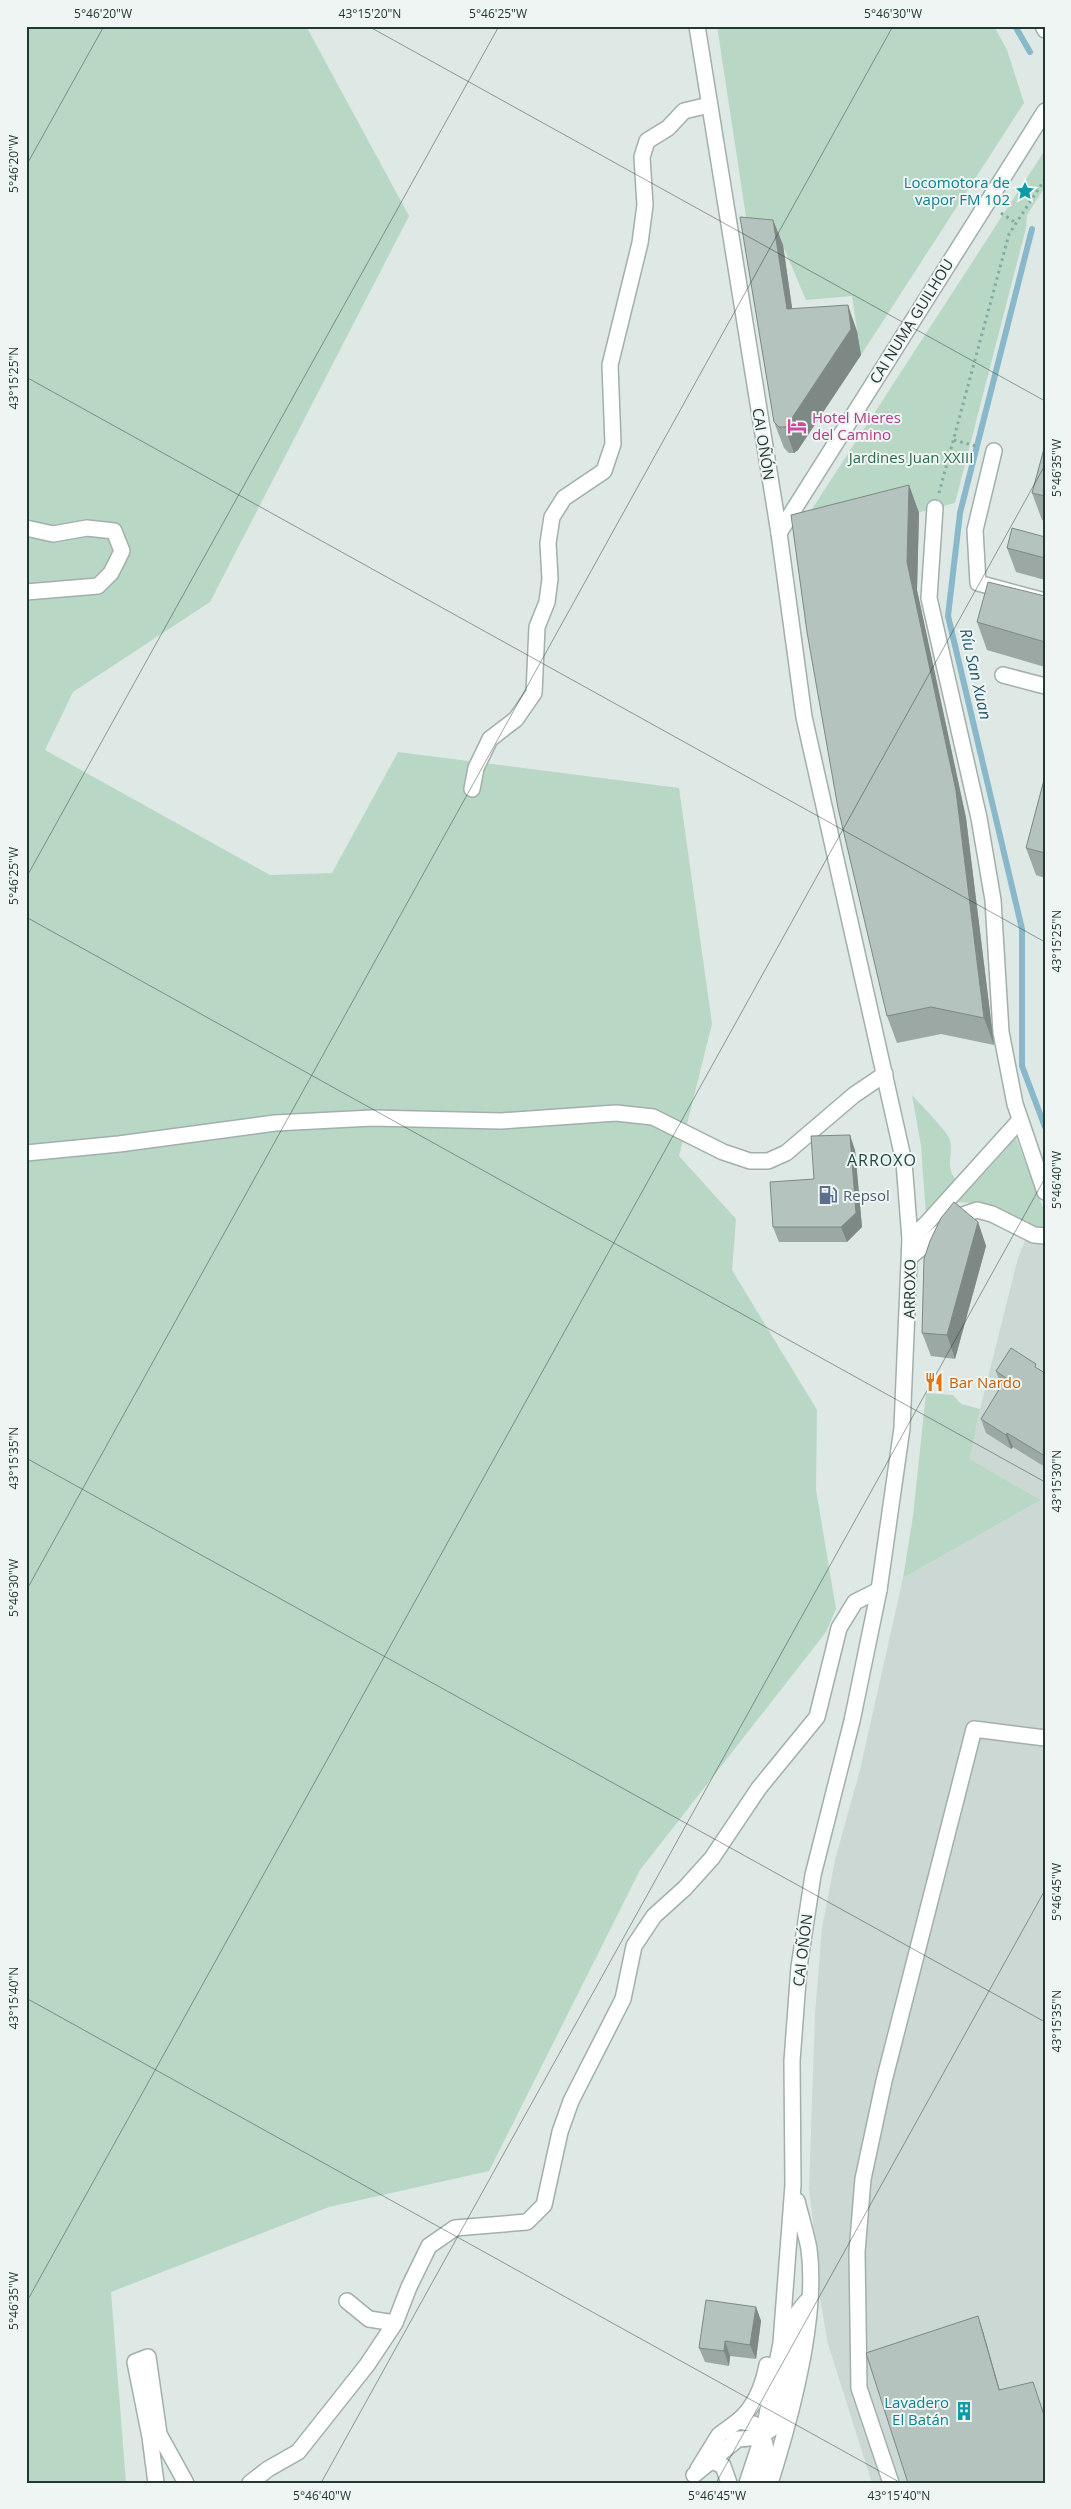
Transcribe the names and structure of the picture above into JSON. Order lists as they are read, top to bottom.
{
  "streets": {
    "street": ["CAI NUMA GUILHOU", "CAI OÑÓN", "ARROXO"]
  },
  "crossings": [
    ["CAI NUMA GUILHOU", "CAI OÑÓN"],
    ["CAI OÑÓN", "ARROXO"]
  ],
  "districts": ["ARROXO"],
  "water": ["Ríu San Xuan"],
  "parks": ["Jardines Juan XXIII"],
  "places": {
    "place": ["Locomotora de vapor FM 102"],
    "hotel": ["Hotel Mieres del Camino"],
    "fuel station": ["Repsol"],
    "restaurant": ["Bar Nardo"],
    "building": ["Lavadero El Batán"]
  },
  "coordinates": [
    "5°46'20\"W",
    "43°15'20\"N",
    "5°46'25\"W",
    "5°46'30\"W",
    "43°15'25\"N",
    "5°46'35\"W",
    "5°46'40\"W",
    "43°15'35\"N",
    "43°15'30\"N",
    "5°46'45\"W",
    "43°15'40\"N"
  ]
}
